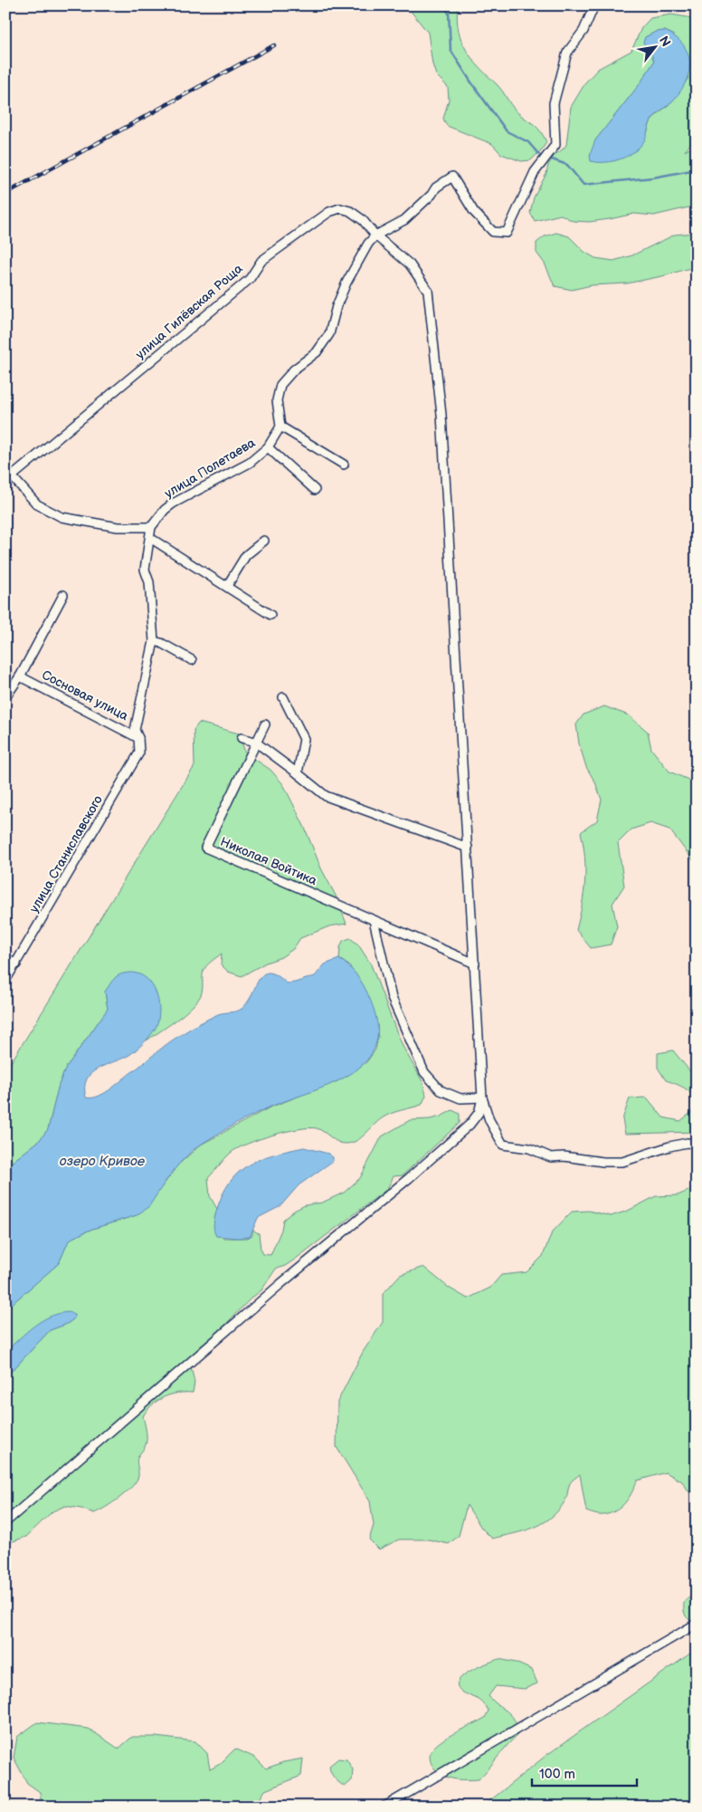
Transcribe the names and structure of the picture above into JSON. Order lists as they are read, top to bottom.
{
  "streets": {
    "street": [
      "улица Гилёвская Роща",
      "улица Полетаева",
      "Сосновая улица",
      "улица Станиславского",
      "Николая Войтика"
    ]
  },
  "crossings": [
    ["Сосновая улица", "улица Станиславского"]
  ],
  "water": ["озеро Кривое"],
  "scale_bar": "100 m",
  "north": "top right"
}
